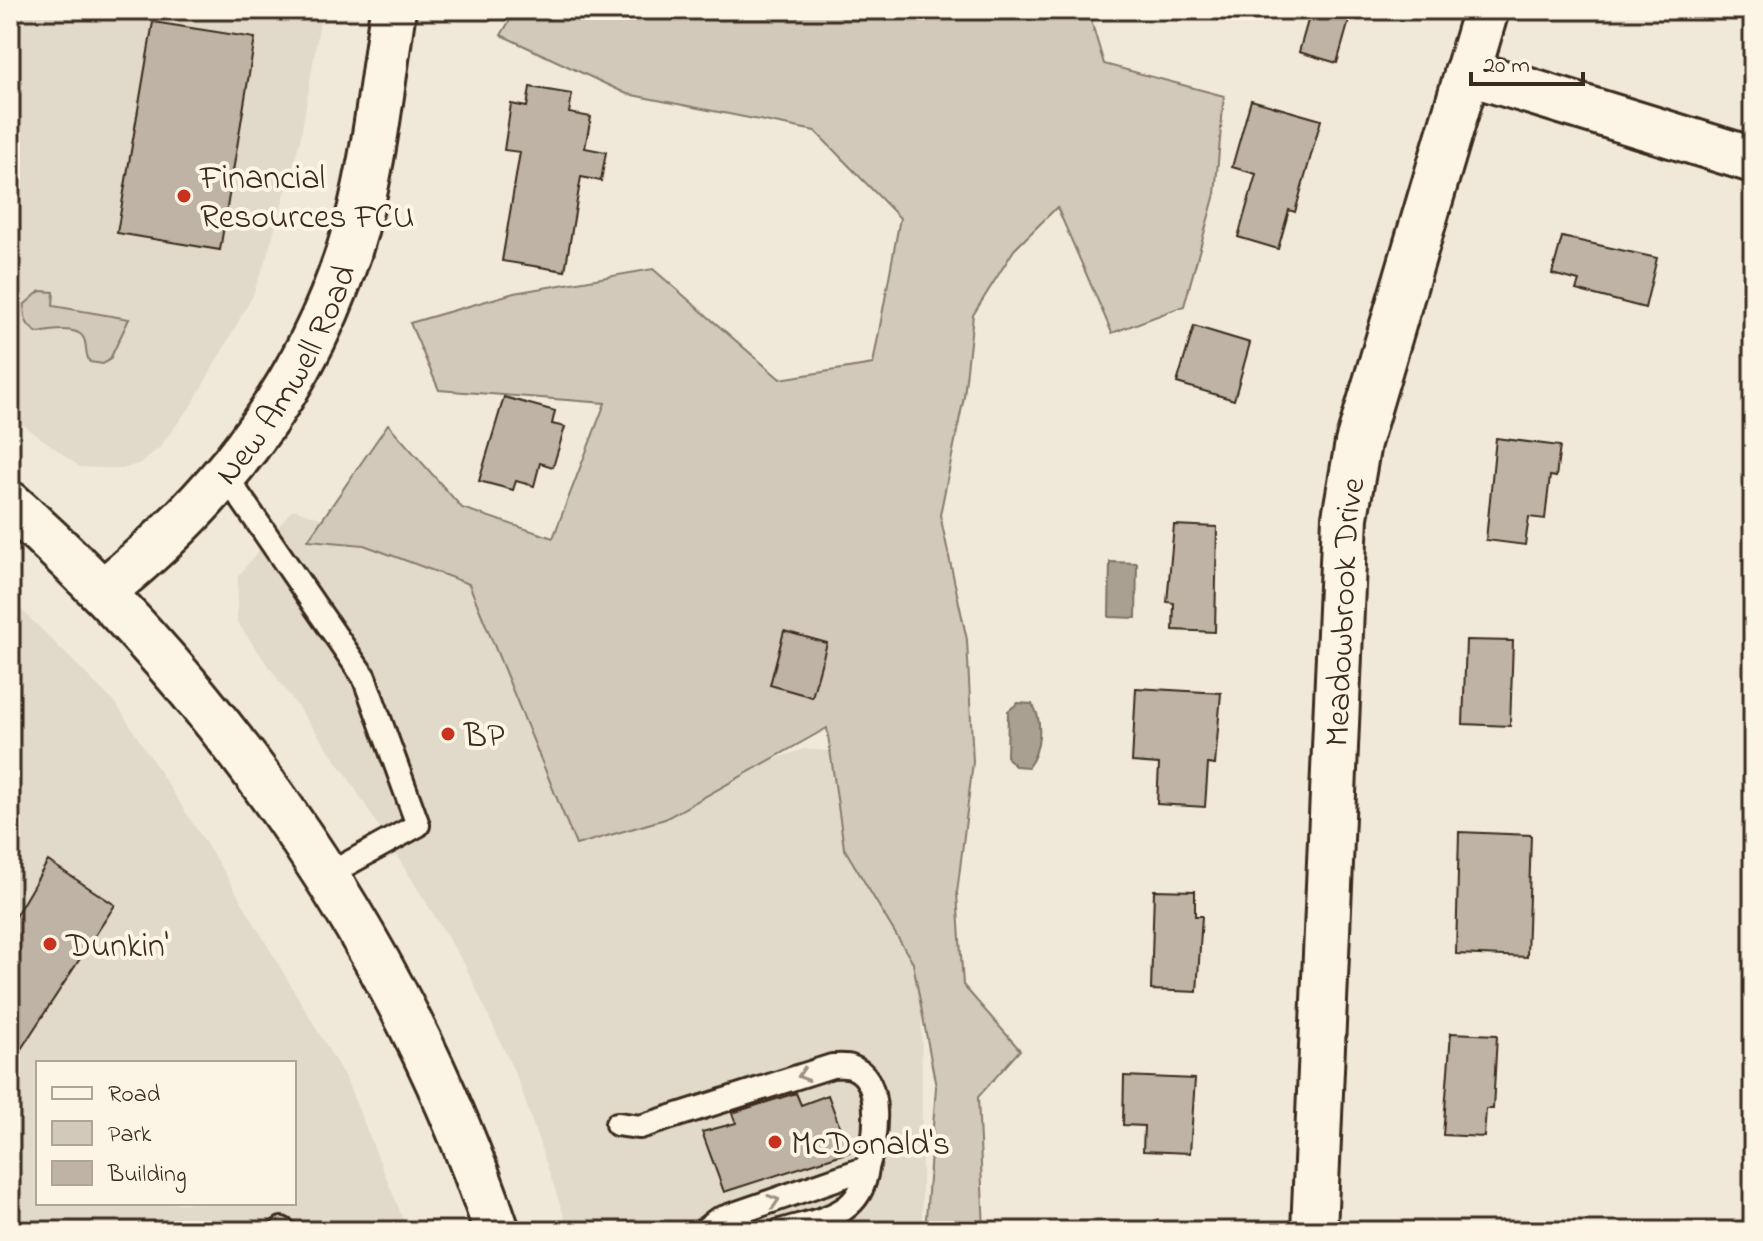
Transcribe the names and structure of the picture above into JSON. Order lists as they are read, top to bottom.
{
  "streets": {
    "street": ["New Amwell Road", "Meadowbrook Drive"]
  },
  "places": [
    "Financial Resources FCU",
    "BP",
    "Dunkin'",
    "McDonald's"
  ],
  "legend": ["Road", "Park", "Building"],
  "scale_bar": "20 m"
}
